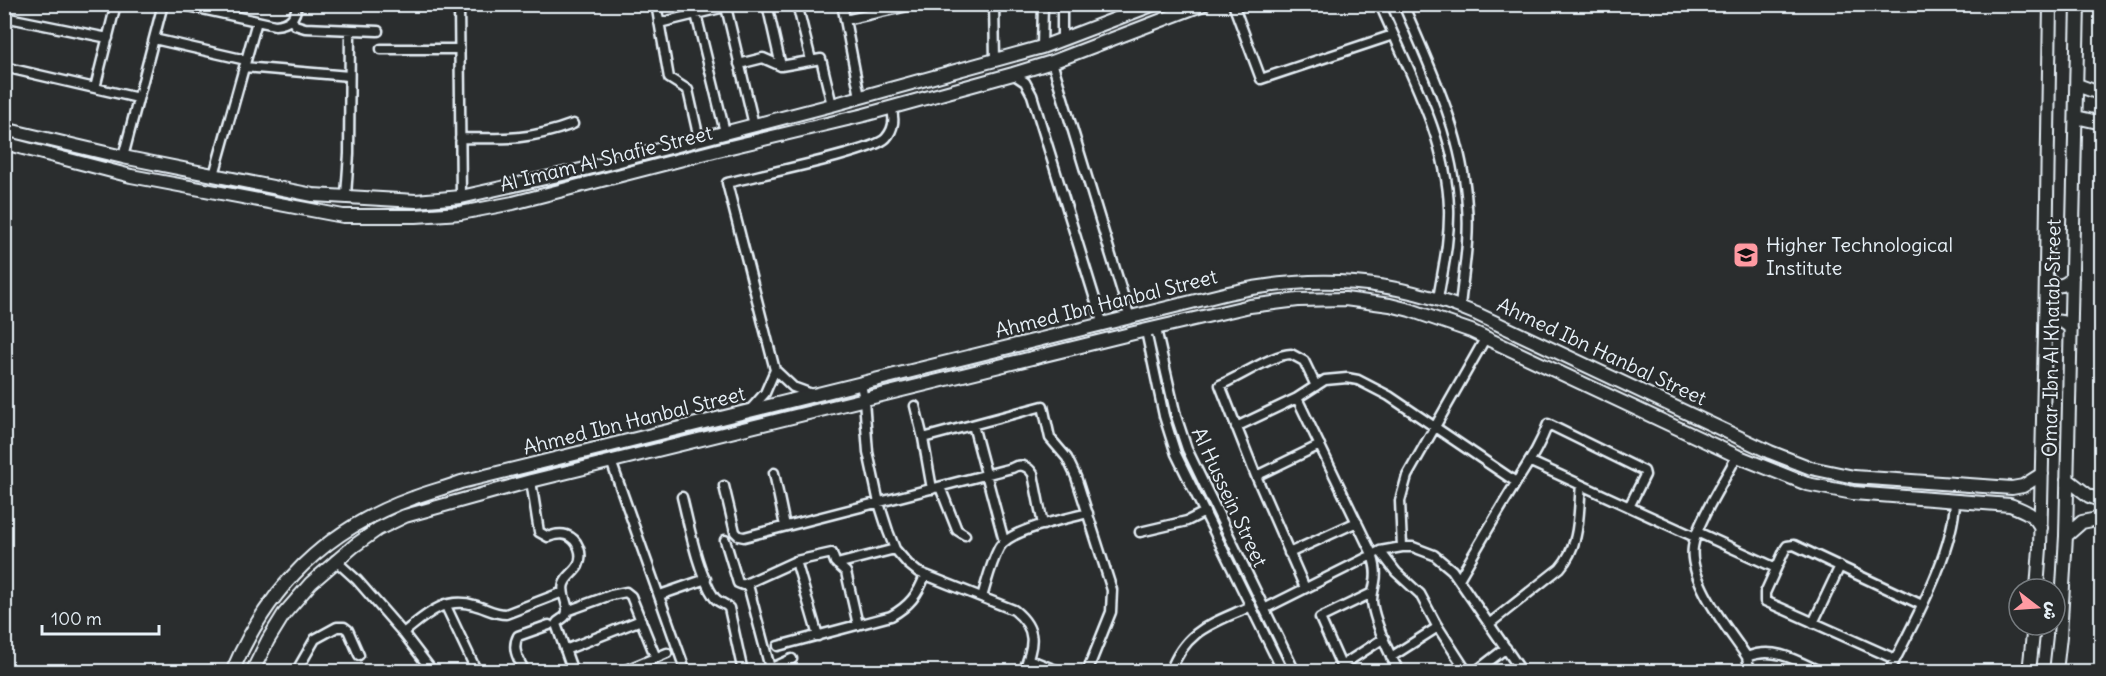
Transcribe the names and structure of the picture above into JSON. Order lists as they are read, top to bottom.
{
  "streets": {
    "street": [
      "Al Imam Al Shafie Street",
      "Ahmed Ibn Hanbal Street",
      "Omar Ibn Al Khatab Street",
      "Al Hussein Street"
    ]
  },
  "crossings": [
    ["Ahmed Ibn Hanbal Street", "Omar Ibn Al Khatab Street"],
    ["Ahmed Ibn Hanbal Street", "Al Hussein Street"]
  ],
  "places": {
    "school or university": ["Higher Technological Institute"]
  },
  "scale_bar": "100 m",
  "north": "right"
}
